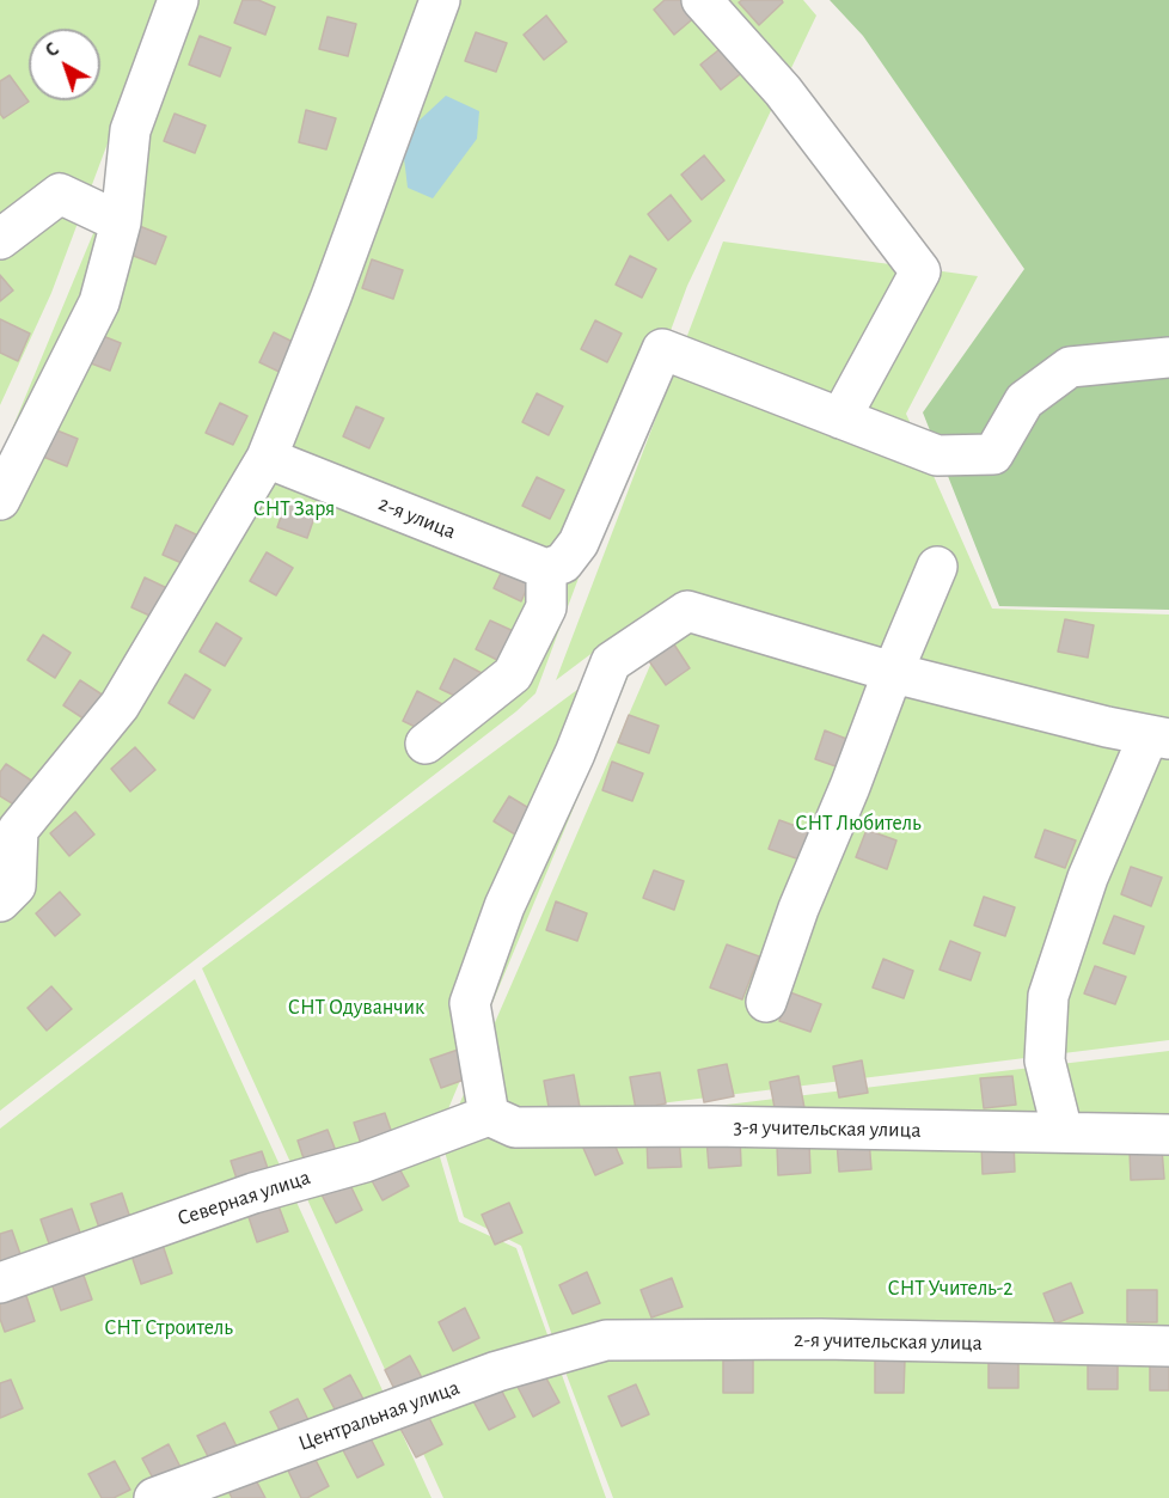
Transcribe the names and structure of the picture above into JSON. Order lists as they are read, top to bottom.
{
  "streets": {
    "street": [
      "2-я улица",
      "3-я учительская улица",
      "Северная улица",
      "2-я учительская улица",
      "Центральная улица"
    ]
  },
  "crossings": [
    ["3-я учительская улица", "Северная улица"],
    ["2-я учительская улица", "Центральная улица"]
  ],
  "parks": [
    "СНТ Заря",
    "СНТ Любитель",
    "СНТ Одуванчик",
    "СНТ Учитель-2",
    "СНТ Строитель"
  ],
  "north": "top left"
}
